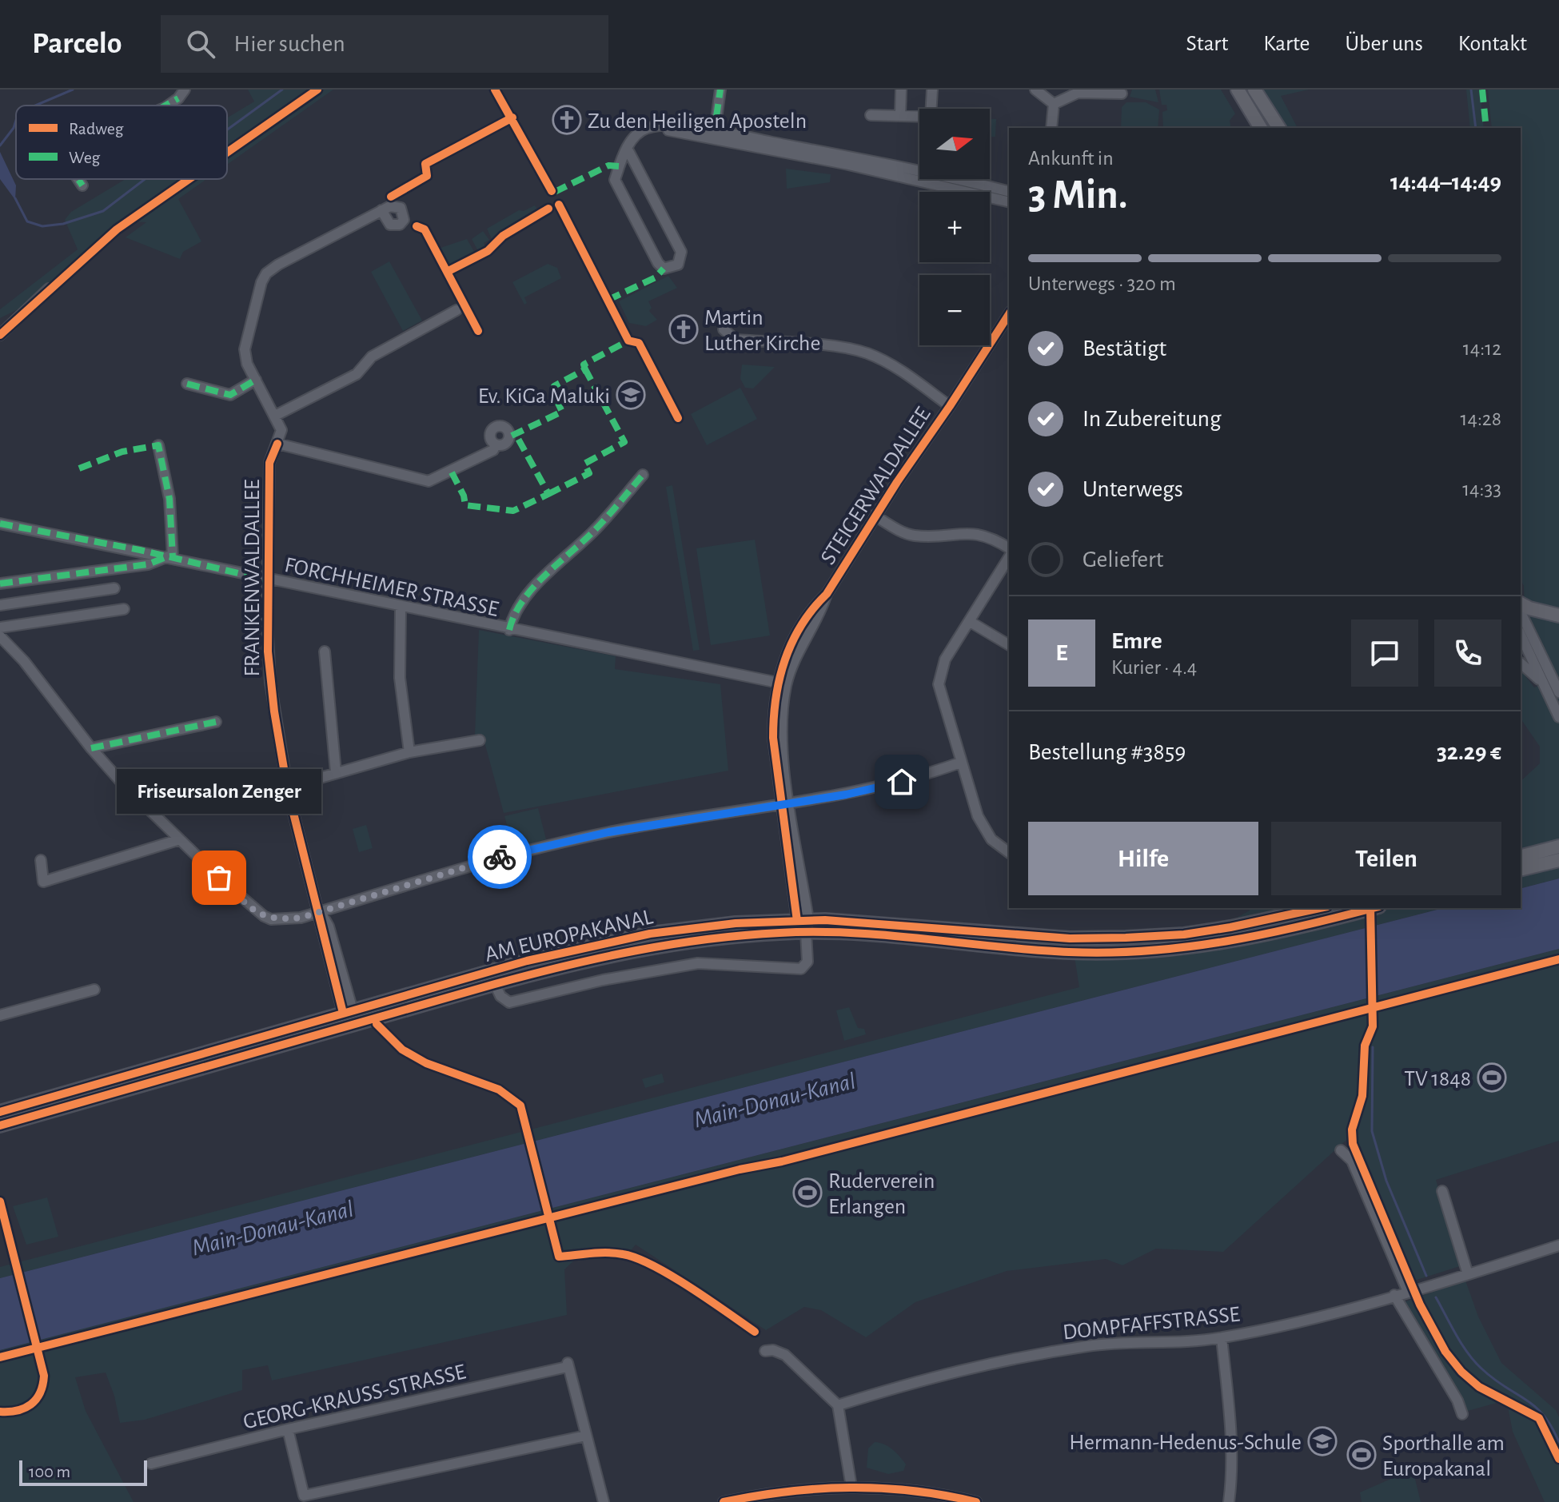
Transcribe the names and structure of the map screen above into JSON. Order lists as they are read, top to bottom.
{
  "streets": {
    "main road": ["AM EUROPAKANAL"],
    "street": [
      "STEIGERWALDALLEE",
      "FRANKENWALDALLEE",
      "FORCHHEIMER STRASSE",
      "DOMPFAFFSTRASSE",
      "GEORG-KRAUSS-STRASSE"
    ]
  },
  "crossings": [
    ["STEIGERWALDALLEE", "FORCHHEIMER STRASSE"],
    ["STEIGERWALDALLEE", "AM EUROPAKANAL"],
    ["FRANKENWALDALLEE", "FORCHHEIMER STRASSE"],
    ["FRANKENWALDALLEE", "AM EUROPAKANAL"]
  ],
  "water": ["Main-Donau-Kanal"],
  "places": {
    "church": ["Zu den Heiligen Aposteln", "Martin Luther Kirche"],
    "school or university": ["Ev. KiGa Maluki", "Hermann-Hedenus-Schule"],
    "other": ["Friseursalon Zenger"],
    "sports": ["TV 1848", "Ruderverein Erlangen", "Sporthalle am Europakanal"]
  },
  "legend": ["Radweg", "Weg"],
  "scale_bar": "100 m",
  "north": "right",
  "page": {
    "header": "Parcelo",
    "search": "Hier suchen",
    "nav": [
      "Start",
      "Karte",
      "Über uns",
      "Kontakt"
    ],
    "map_buttons": ["+", "−"],
    "heading": ["3 Min.", "Ankunft in", "14:44–14:49"],
    "panel": [
      "Emre",
      "Kurier · 4.4",
      "Bestellung #3859",
      "32.29 €"
    ],
    "bar": "Unterwegs · 320 m",
    "list": [
      ["Bestätigt", "14:12"],
      ["In Zubereitung", "14:28"],
      ["Unterwegs", "14:33"],
      "Geliefert"
    ],
    "round": "E",
    "bubble": "Friseursalon Zenger",
    "buttons": ["Hilfe", "Teilen"],
    "scale": "100 m"
  }
}
